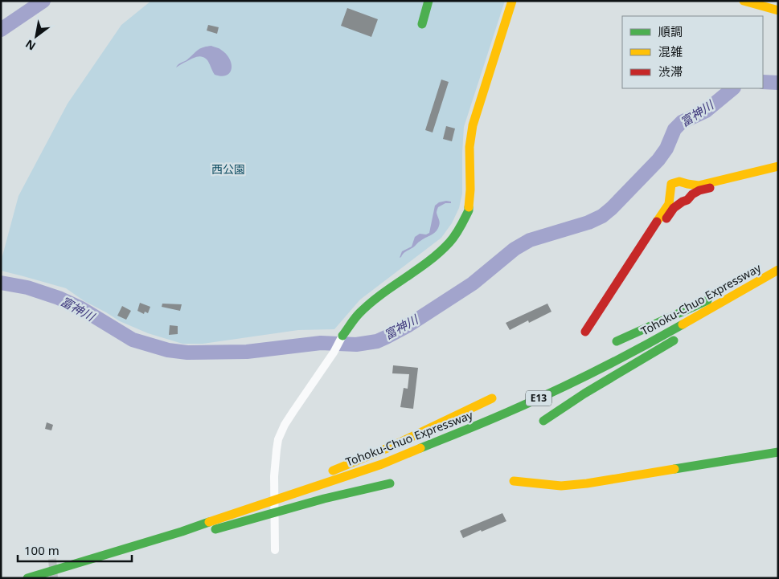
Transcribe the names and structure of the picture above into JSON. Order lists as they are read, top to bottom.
{
  "streets": {
    "main road": ["Tohoku-Chuo Expressway", "E13"]
  },
  "water": ["富神川"],
  "parks": ["西公園"],
  "legend": ["順調", "混雑", "渋滞"],
  "scale_bar": "100 m",
  "north": "bottom left"
}
